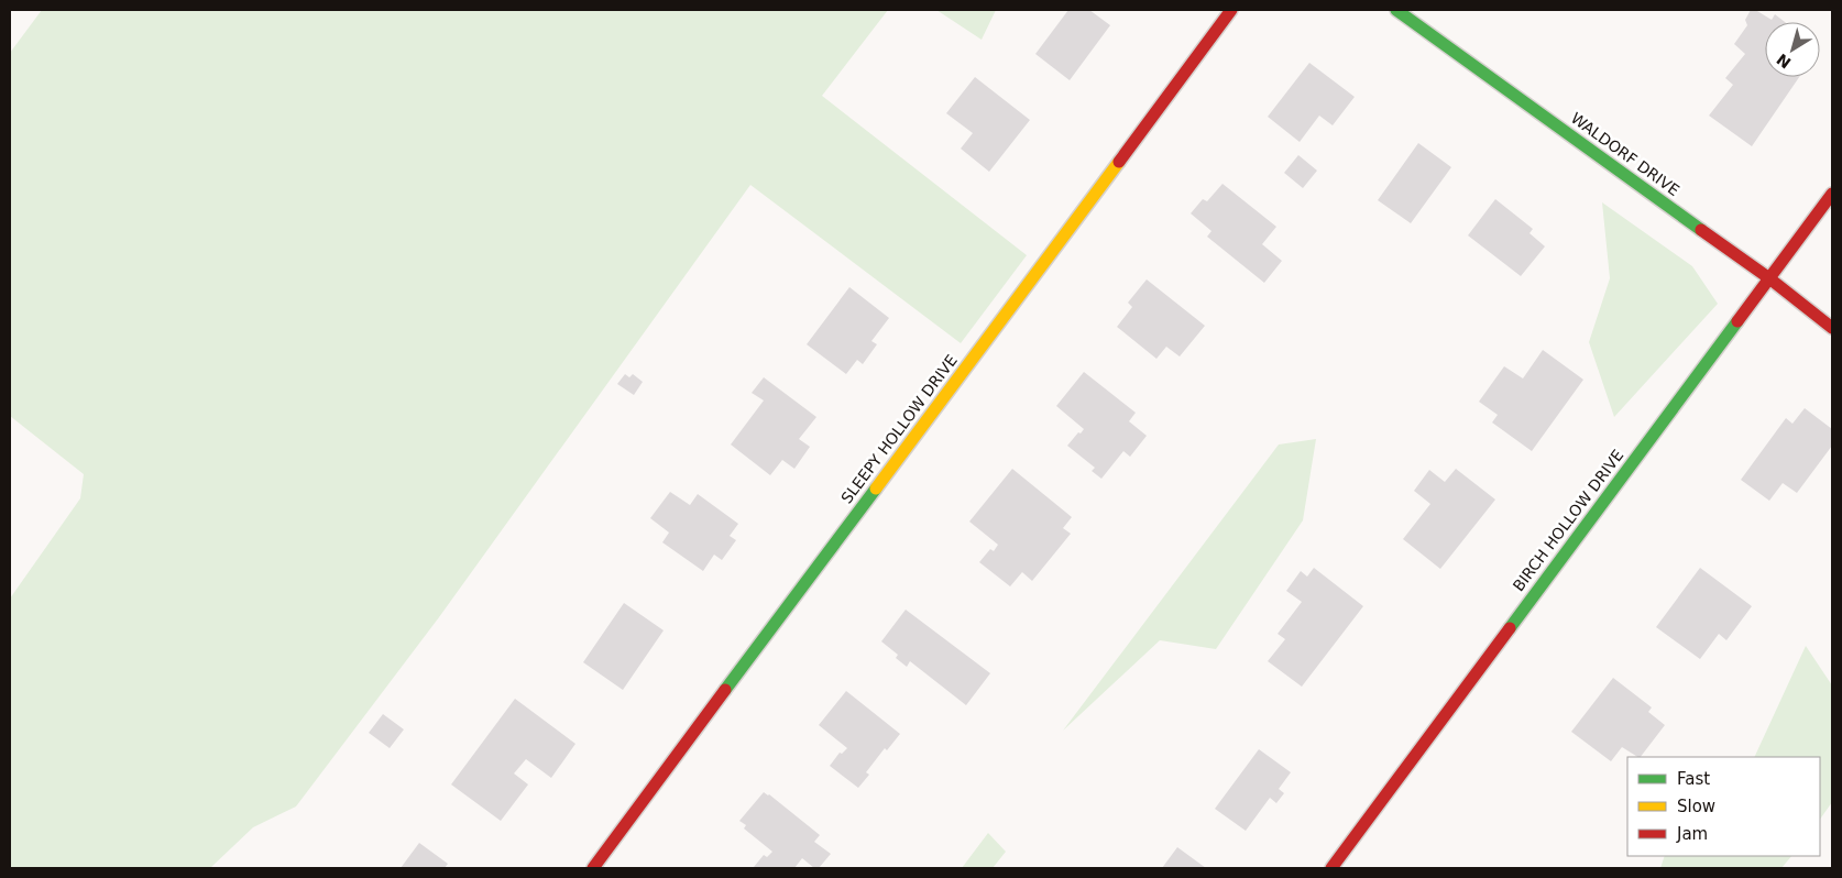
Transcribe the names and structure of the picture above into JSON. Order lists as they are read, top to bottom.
{
  "streets": {
    "street": ["WALDORF DRIVE", "SLEEPY HOLLOW DRIVE", "BIRCH HOLLOW DRIVE"]
  },
  "crossings": [
    ["WALDORF DRIVE", "BIRCH HOLLOW DRIVE"]
  ],
  "legend": ["Fast", "Slow", "Jam"],
  "north": "bottom left"
}
